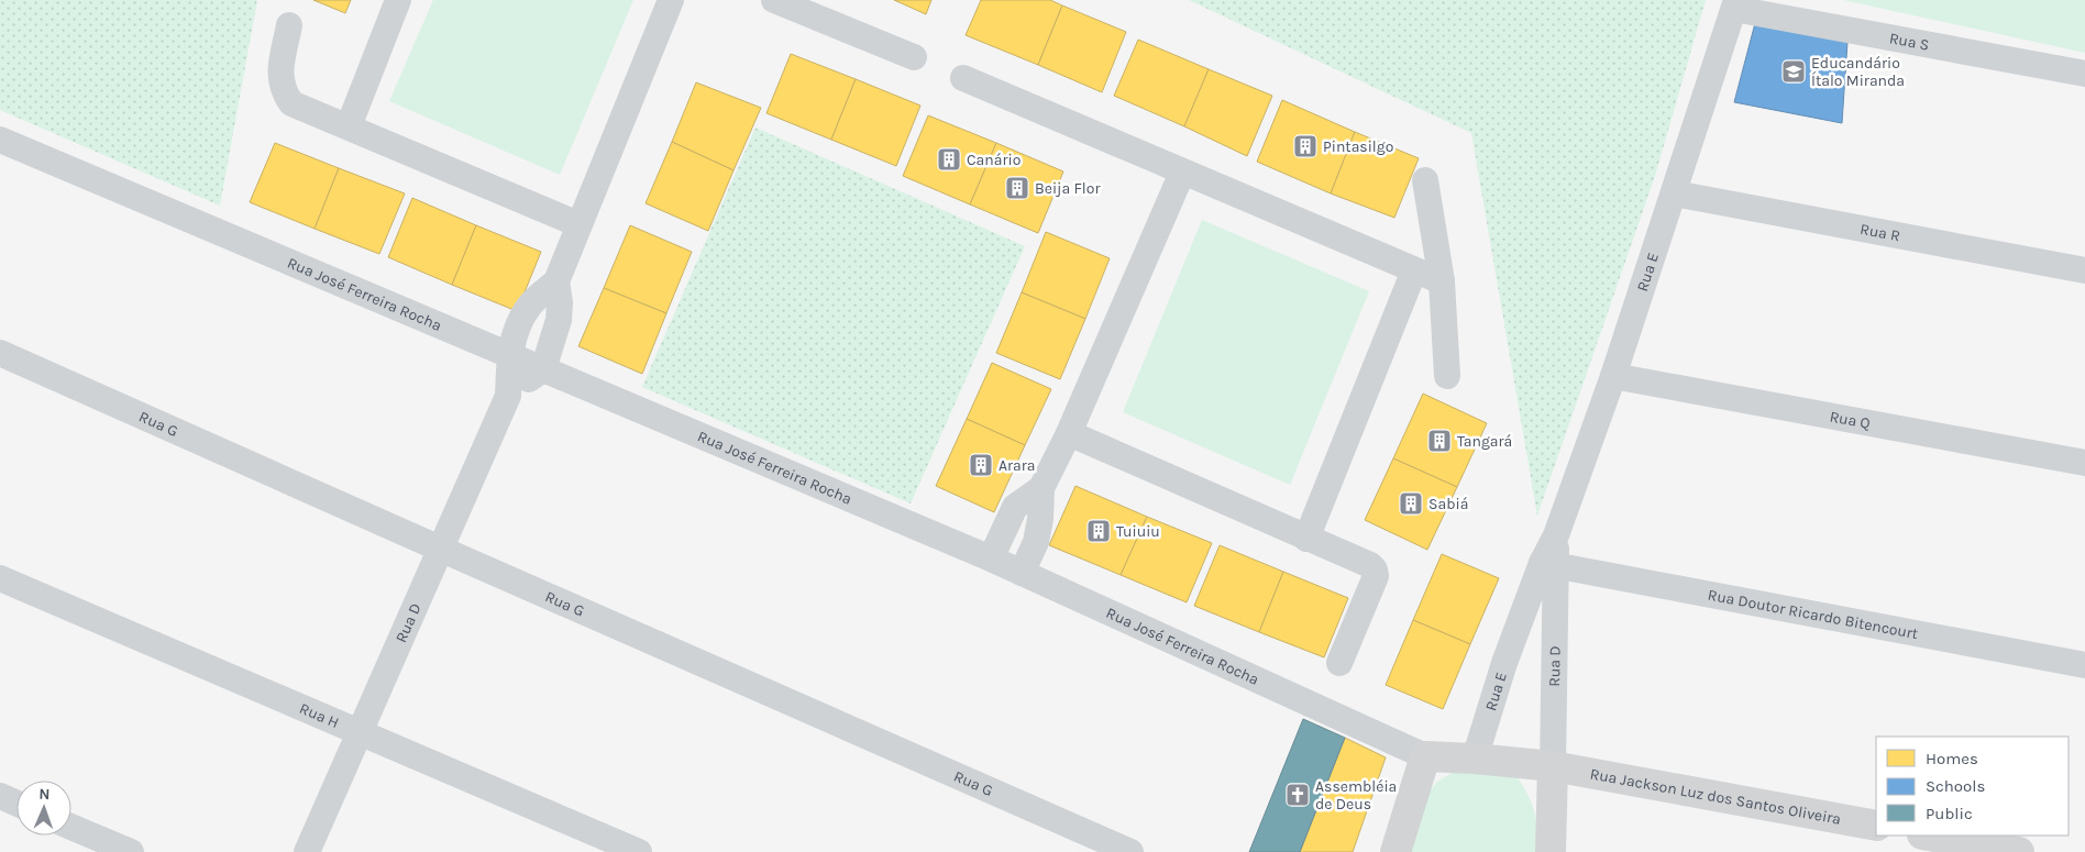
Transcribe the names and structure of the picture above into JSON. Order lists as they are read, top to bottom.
{
  "streets": {
    "street": [
      "Rua S",
      "Rua R",
      "Rua E",
      "Rua José Ferreira Rocha",
      "Rua Q",
      "Rua G",
      "Rua Doutor Ricardo Bitencourt",
      "Rua D",
      "Rua H",
      "Rua Jackson Luz dos Santos Oliveira"
    ]
  },
  "crossings": [
    ["Rua S", "Rua E"],
    ["Rua R", "Rua E"],
    ["Rua E", "Rua José Ferreira Rocha"],
    ["Rua E", "Rua Q"],
    ["Rua E", "Rua Doutor Ricardo Bitencourt"],
    ["Rua E", "Rua D"],
    ["Rua José Ferreira Rocha", "Rua D"],
    ["Rua José Ferreira Rocha", "Rua Jackson Luz dos Santos Oliveira"],
    ["Rua G", "Rua D"],
    ["Rua Doutor Ricardo Bitencourt", "Rua D"],
    ["Rua D", "Rua H"],
    ["Rua D", "Rua Jackson Luz dos Santos Oliveira"]
  ],
  "places": {
    "school or university": ["Educandário Ítalo Miranda"],
    "building": [
      "Pintasilgo",
      "Canário",
      "Beija Flor",
      "Tangará",
      "Arara",
      "Sabiá",
      "Tuiuiu"
    ],
    "church": ["Assembléia de Deus"]
  },
  "legend": ["Homes", "Schools", "Public"],
  "north": "top"
}
